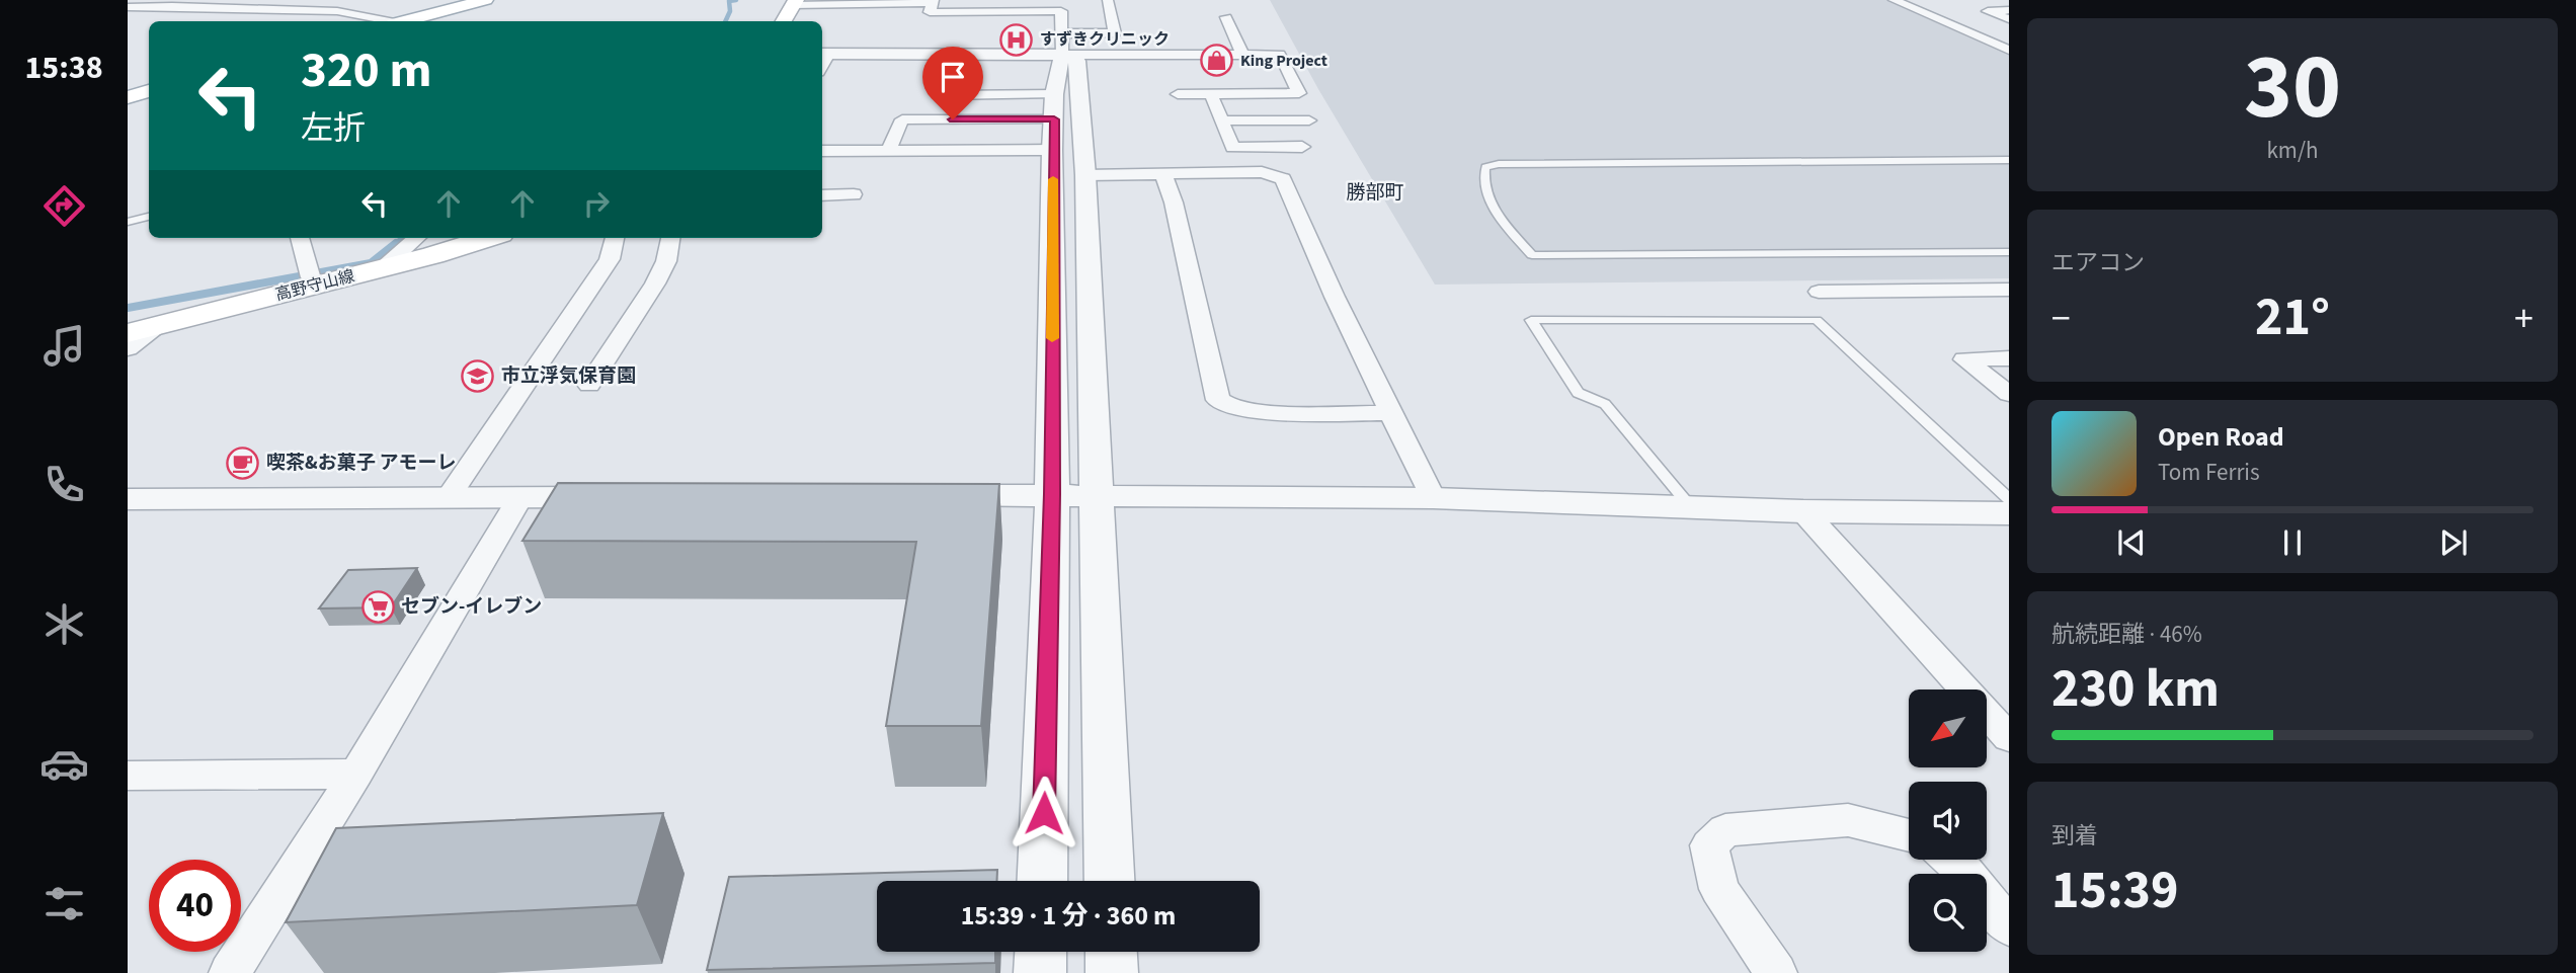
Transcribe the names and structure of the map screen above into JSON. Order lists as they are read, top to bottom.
{
  "streets": {
    "main road": ["高野守山線"]
  },
  "districts": ["勝部町"],
  "places": {
    "hospital": ["すずきクリニック"],
    "shop": ["King Project"],
    "school or university": ["市立浮気保育園"],
    "cafe": ["喫茶&お菓子 アモーレ"],
    "supermarket": ["セブン-イレブン"]
  },
  "north": "bottom left",
  "page": {
    "tabs": "15:38",
    "tile": [
      ["30", "km/h"],
      "エアコン",
      ["航続距離 · 46%", "230 km"],
      ["到着", "15:39"]
    ],
    "turn": ["320 m", "左折"],
    "heat": ["−", "21°", "+"],
    "song": ["Open Road", "Tom Ferris"],
    "limit": "40",
    "trip": "15:39 · 1 分 · 360 m"
  }
}
